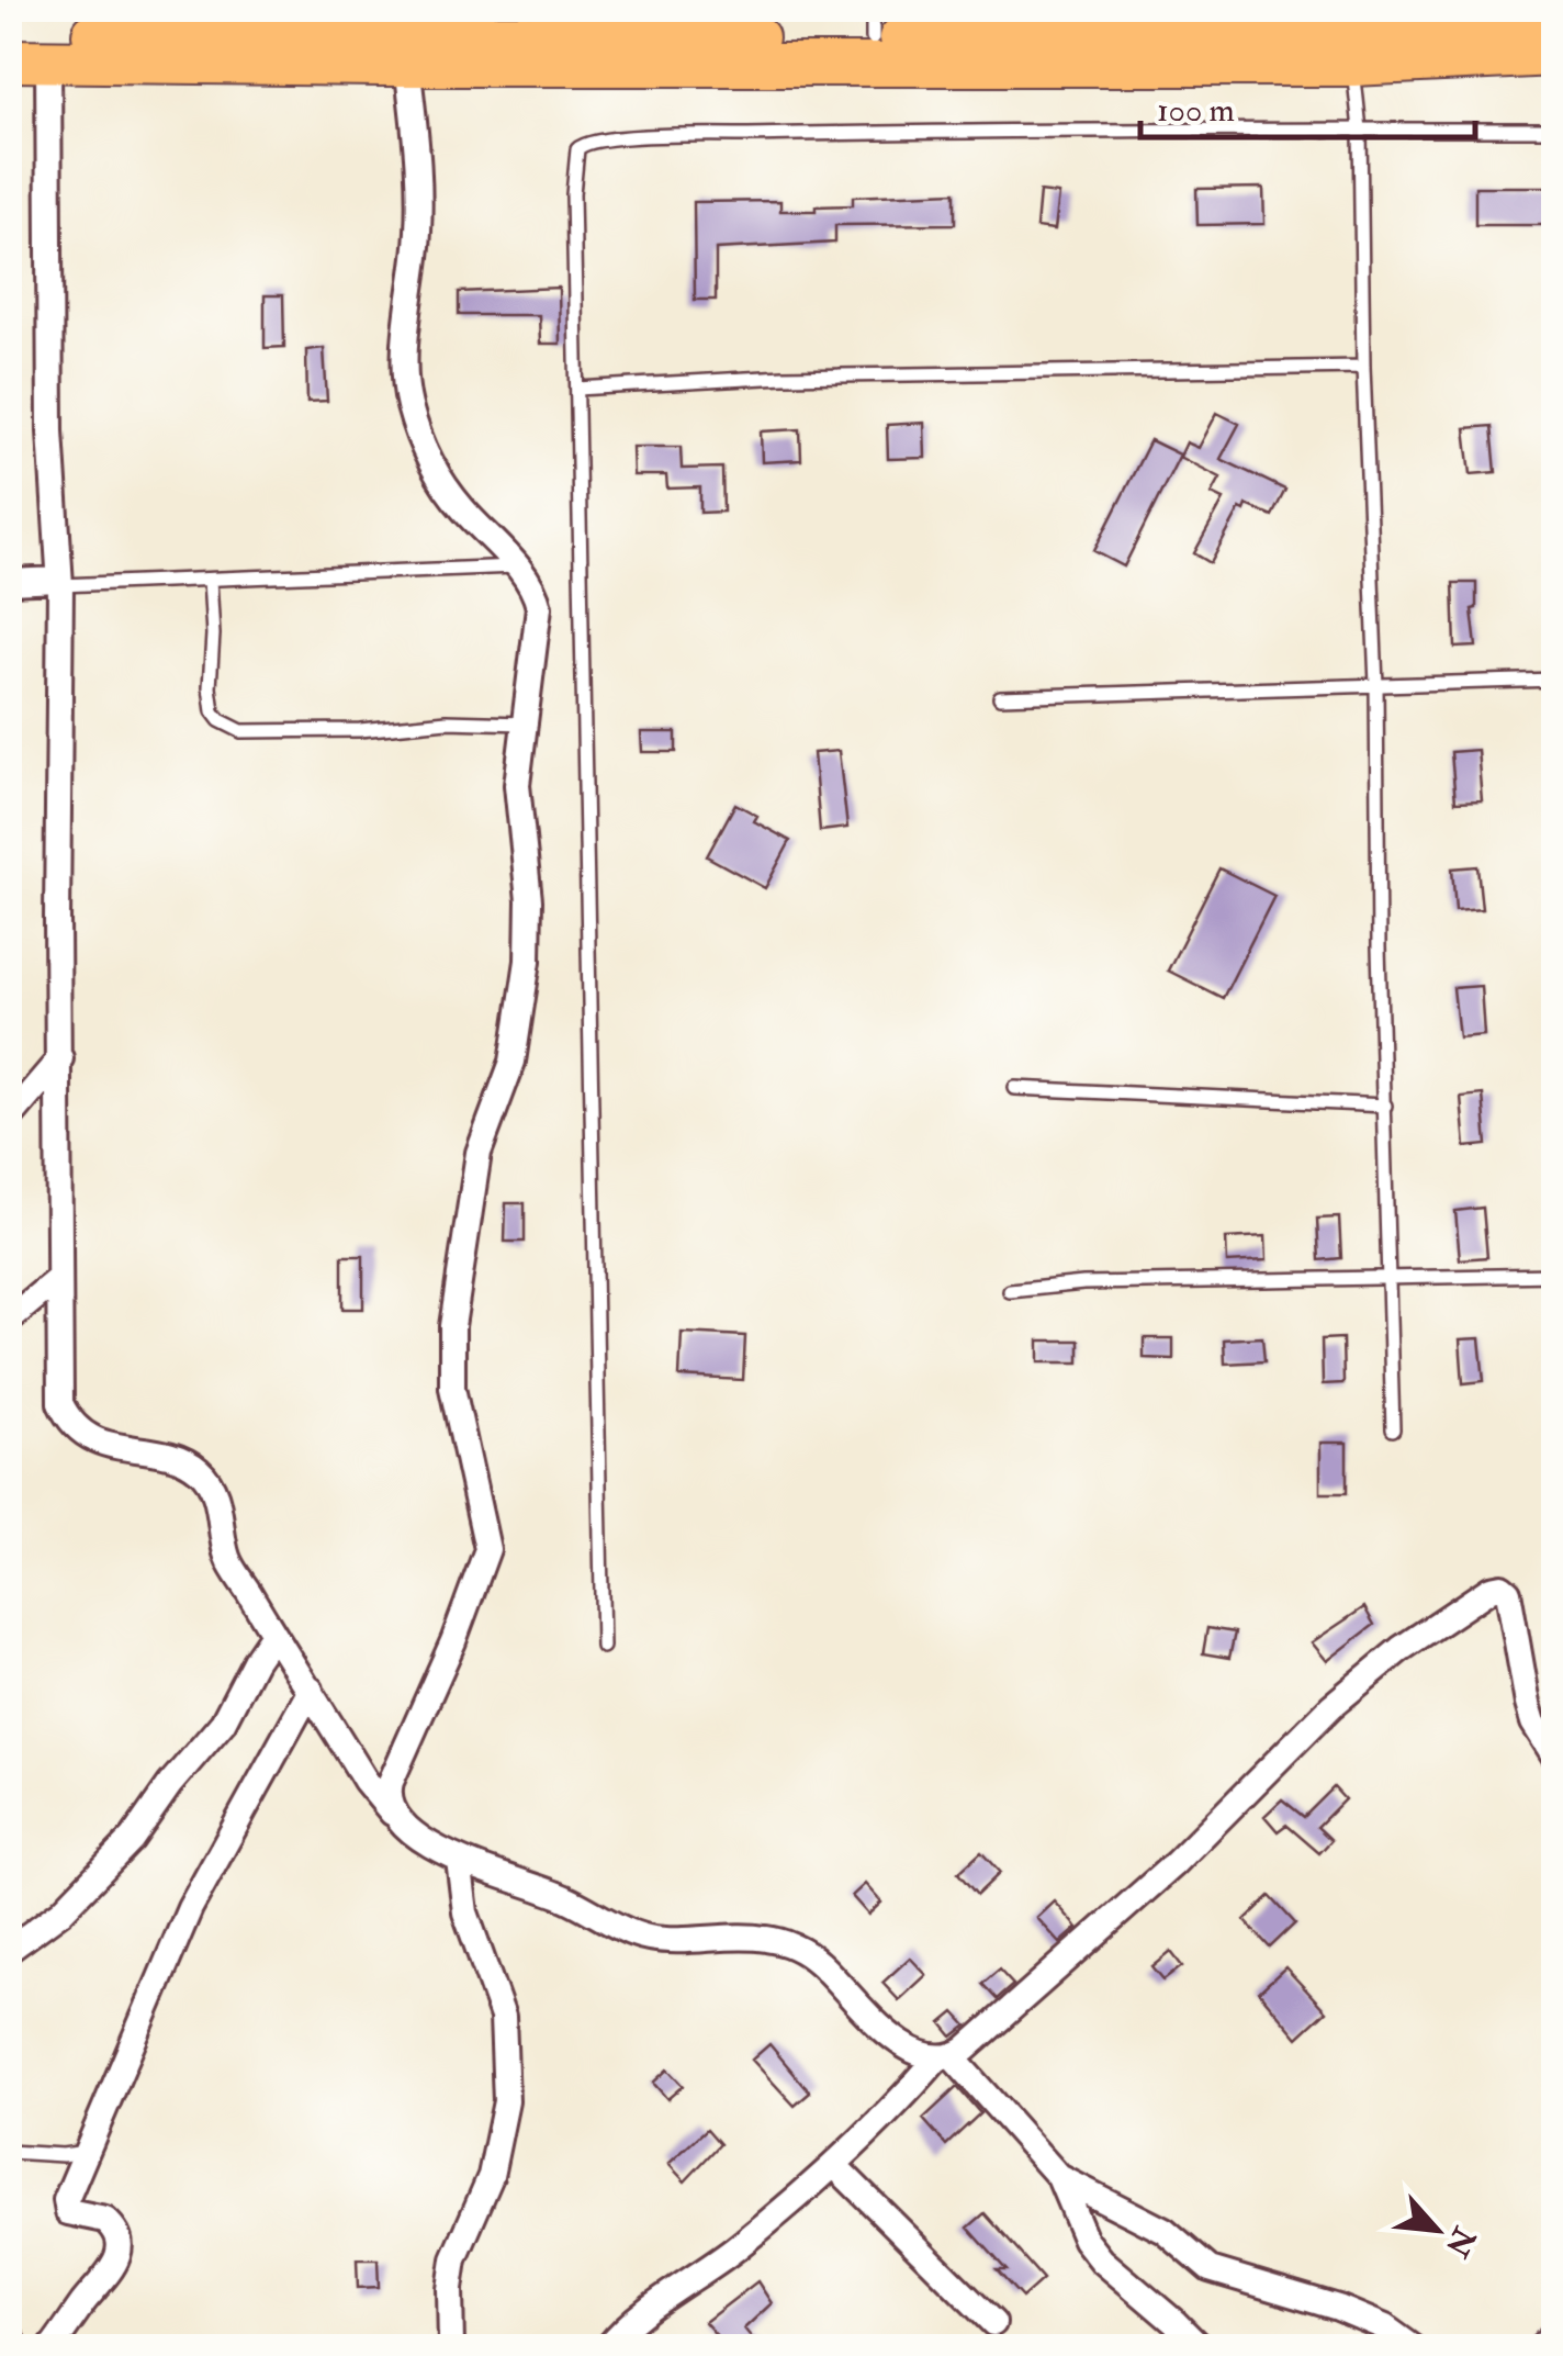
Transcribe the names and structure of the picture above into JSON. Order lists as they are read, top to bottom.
{
  "scale_bar": "100 m",
  "north": "bottom right"
}
